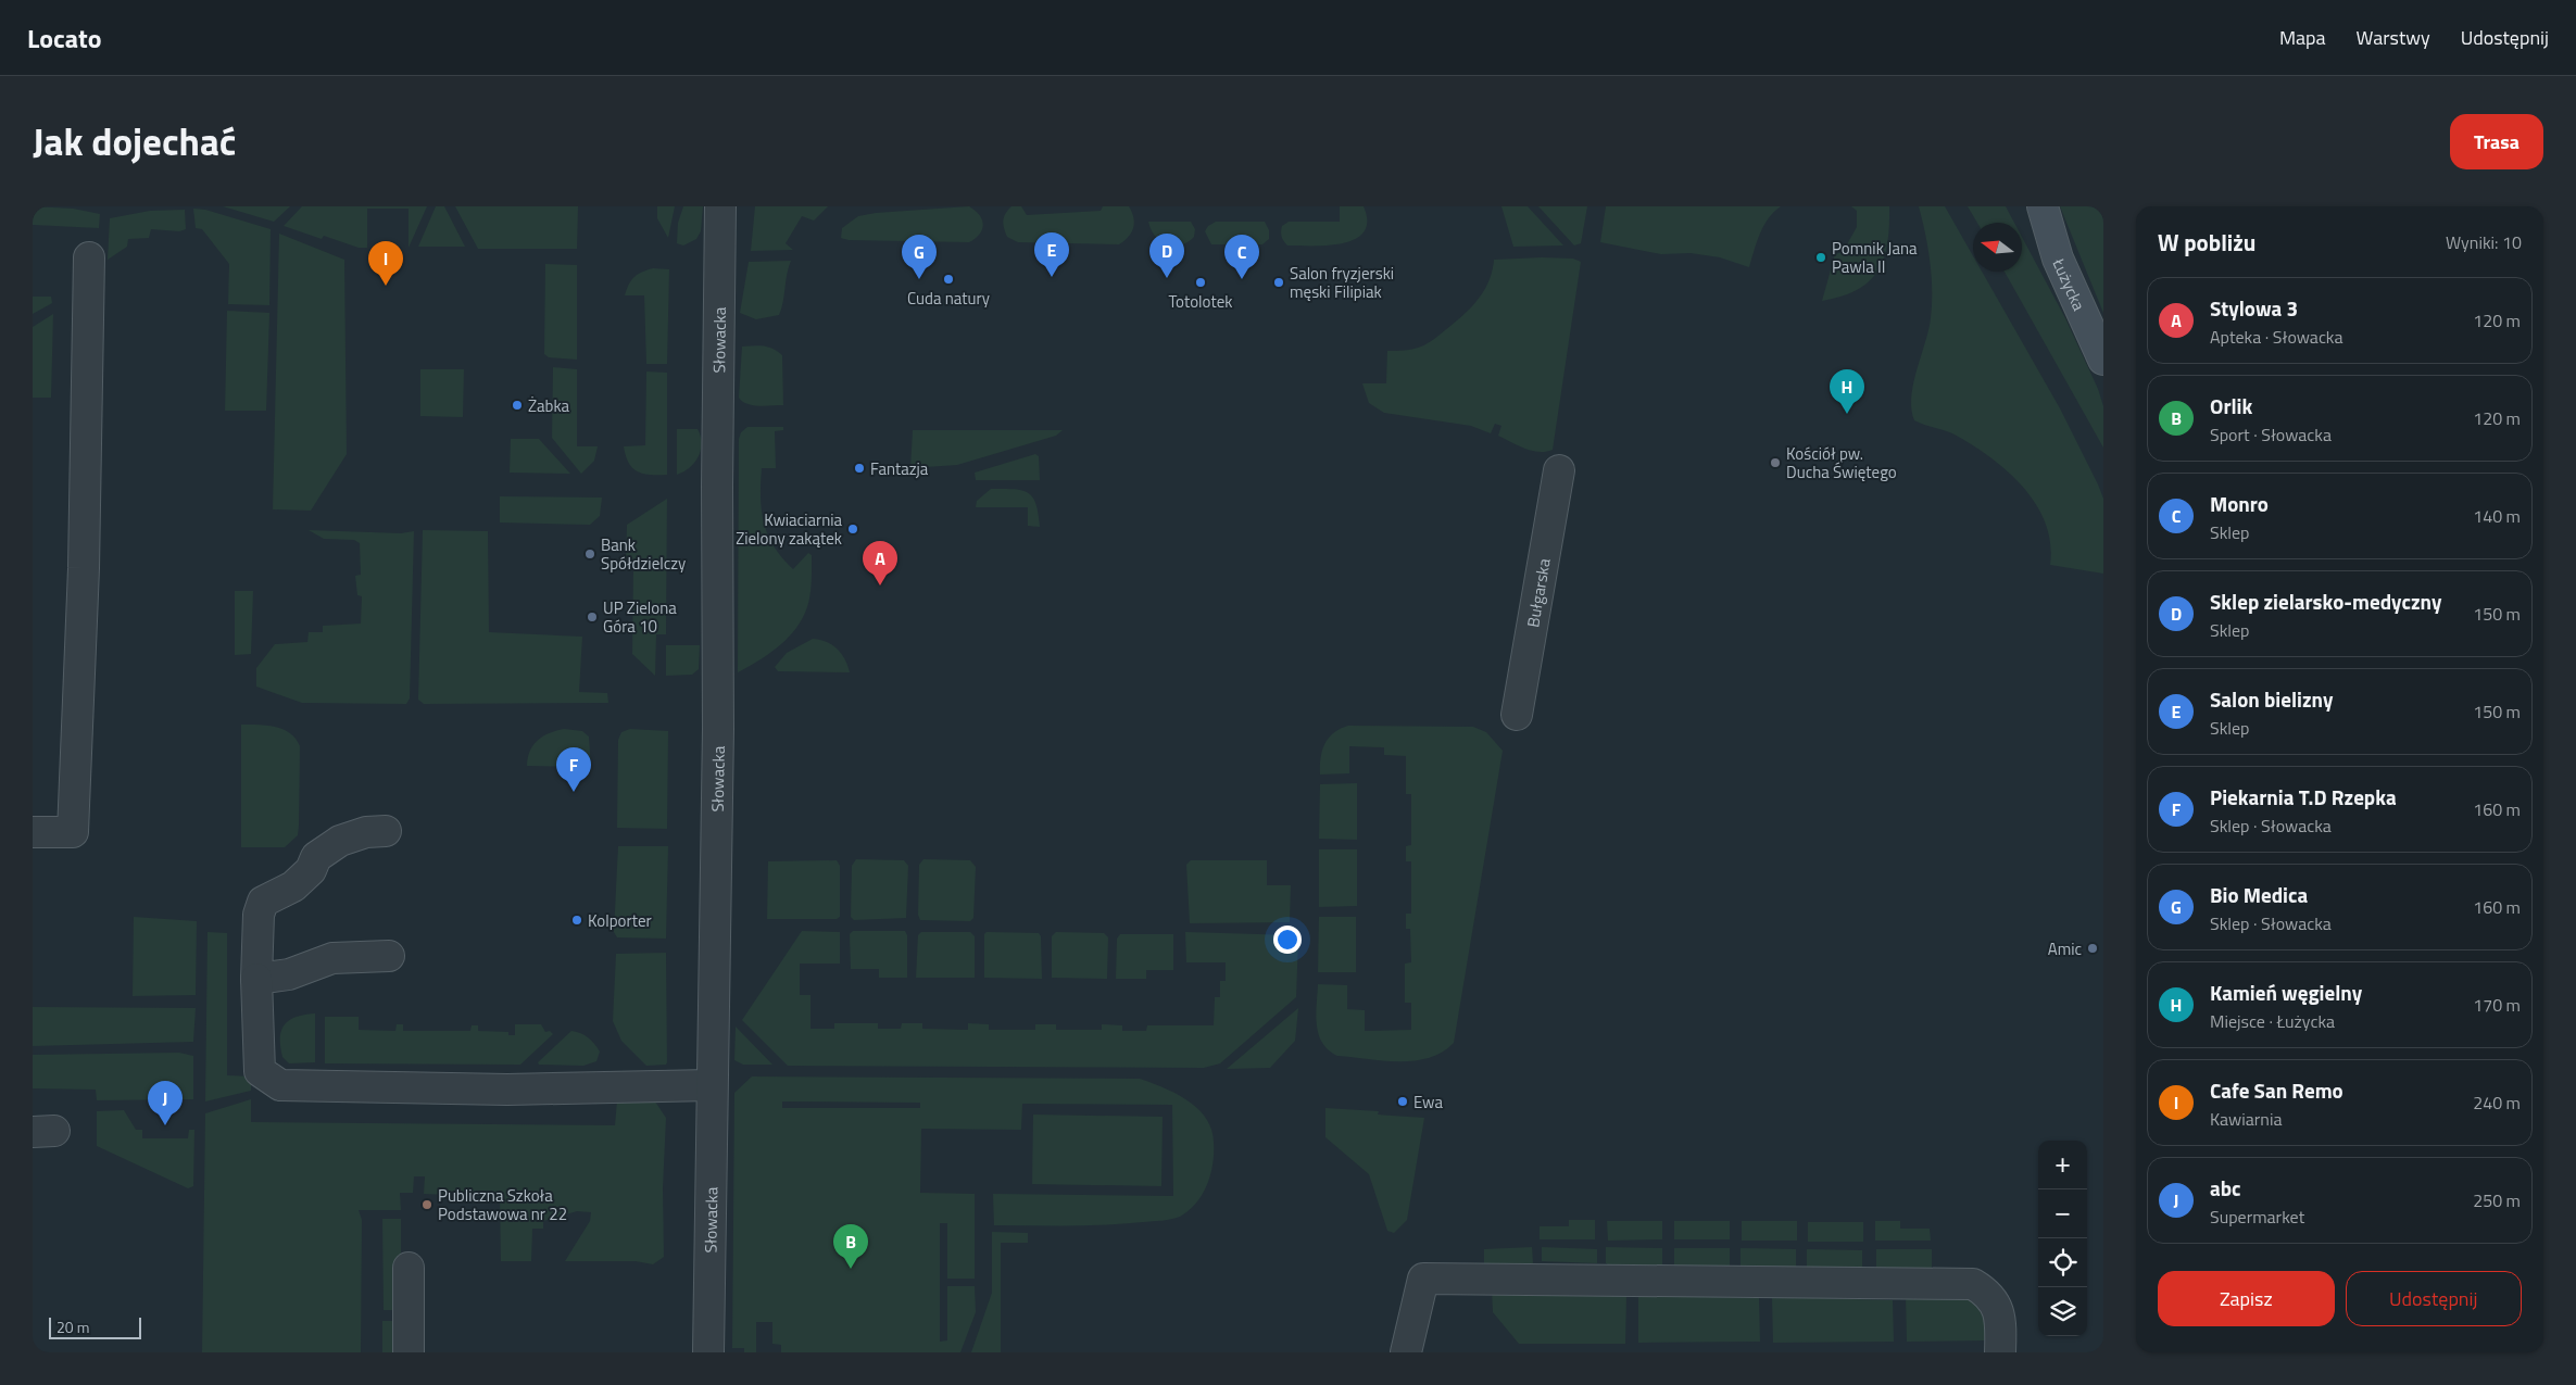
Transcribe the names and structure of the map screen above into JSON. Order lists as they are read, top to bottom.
{
  "streets": {
    "main road": ["Łużycka"],
    "street": ["Słowacka", "Bułgarska"]
  },
  "places": [
    "Pomnik Jana Pawla II",
    "Cuda natury",
    "Totolotek",
    "Salon fryzjerski męski Filipiak",
    "Żabka",
    "Kościół pw. Ducha Świętego",
    "Fantazja",
    "Kwiaciarnia Zielony zakątek",
    "Bank Spółdzielczy",
    "UP Zielona Góra 10",
    "Kolporter",
    "Amic",
    "Ewa",
    "Publiczna Szkoła Podstawowa nr 22"
  ],
  "scale_bar": "20 m",
  "north": "left",
  "page": {
    "header": "Locato",
    "nav": ["Mapa", "Warstwy", "Udostępnij"],
    "title": "Jak dojechać",
    "buttons": [
      "Trasa",
      ["Zapisz", "Udostępnij"]
    ],
    "heading": ["W pobliżu", "Wyniki: 10"],
    "pins": [
      "E",
      "D",
      "C",
      "G",
      "I",
      "H",
      "A",
      "F",
      "J",
      "B"
    ],
    "list": [
      {
        "mark": "A",
        "name": "Stylowa 3",
        "note": "Apteka · Słowacka",
        "value": "120 m"
      },
      {
        "mark": "B",
        "name": "Orlik",
        "note": "Sport · Słowacka",
        "value": "120 m"
      },
      {
        "mark": "C",
        "name": "Monro",
        "note": "Sklep",
        "value": "140 m"
      },
      {
        "mark": "D",
        "name": "Sklep zielarsko-medyczny",
        "note": "Sklep",
        "value": "150 m"
      },
      {
        "mark": "E",
        "name": "Salon bielizny",
        "note": "Sklep",
        "value": "150 m"
      },
      {
        "mark": "F",
        "name": "Piekarnia T.D Rzepka",
        "note": "Sklep · Słowacka",
        "value": "160 m"
      },
      {
        "mark": "G",
        "name": "Bio Medica",
        "note": "Sklep · Słowacka",
        "value": "160 m"
      },
      {
        "mark": "H",
        "name": "Kamień węgielny",
        "note": "Miejsce · Łużycka",
        "value": "170 m"
      },
      {
        "mark": "I",
        "name": "Cafe San Remo",
        "note": "Kawiarnia",
        "value": "240 m"
      },
      {
        "mark": "J",
        "name": "abc",
        "note": "Supermarket",
        "value": "250 m"
      }
    ],
    "map_buttons": ["+", "−"],
    "scale": "20 m"
  }
}
